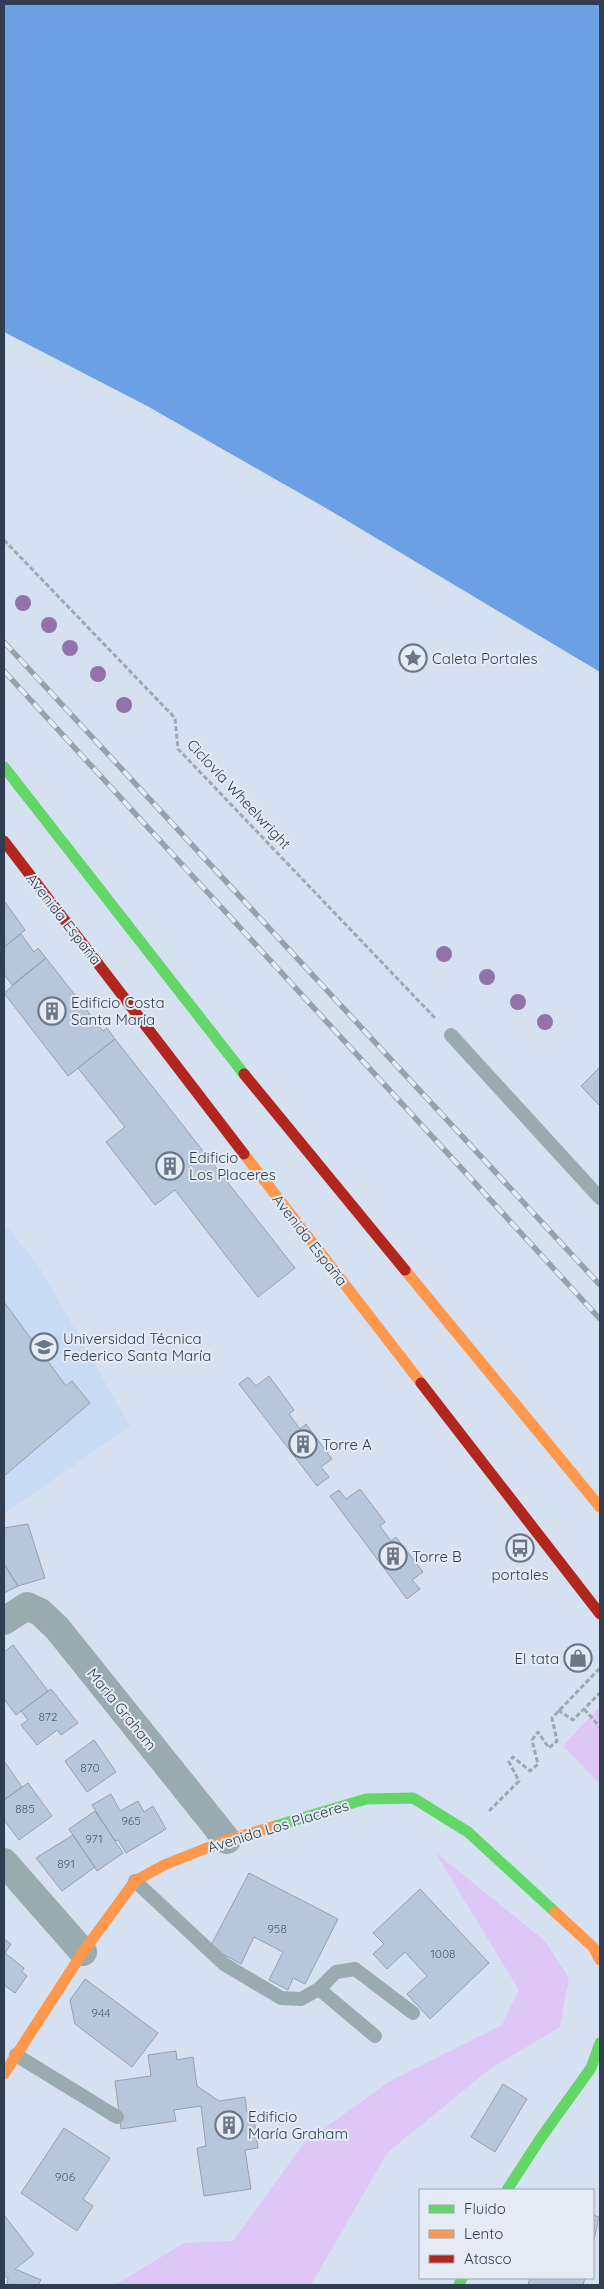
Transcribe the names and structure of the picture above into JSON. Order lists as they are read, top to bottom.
{
  "streets": {
    "main road": ["Avenida España", "Avenida Los Placeres"],
    "street": ["Maria Graham"],
    "path": ["Ciclovía Wheelwright"]
  },
  "crossings": [
    ["Maria Graham", "Avenida Los Placeres"]
  ],
  "places": {
    "place": ["Caleta Portales"],
    "building": [
      "Edificio Costa Santa María",
      "Edificio Los Placeres",
      "Torre A",
      "Torre B",
      "Edificio María Graham"
    ],
    "school or university": ["Universidad Técnica Federico Santa María"],
    "bus stop": ["portales"],
    "shop": ["El tata"]
  },
  "house_numbers": [
    "872",
    "870",
    "885",
    "965",
    "971",
    "891",
    "958",
    "1008",
    "944",
    "906"
  ],
  "legend": ["Fluido", "Lento", "Atasco"]
}
